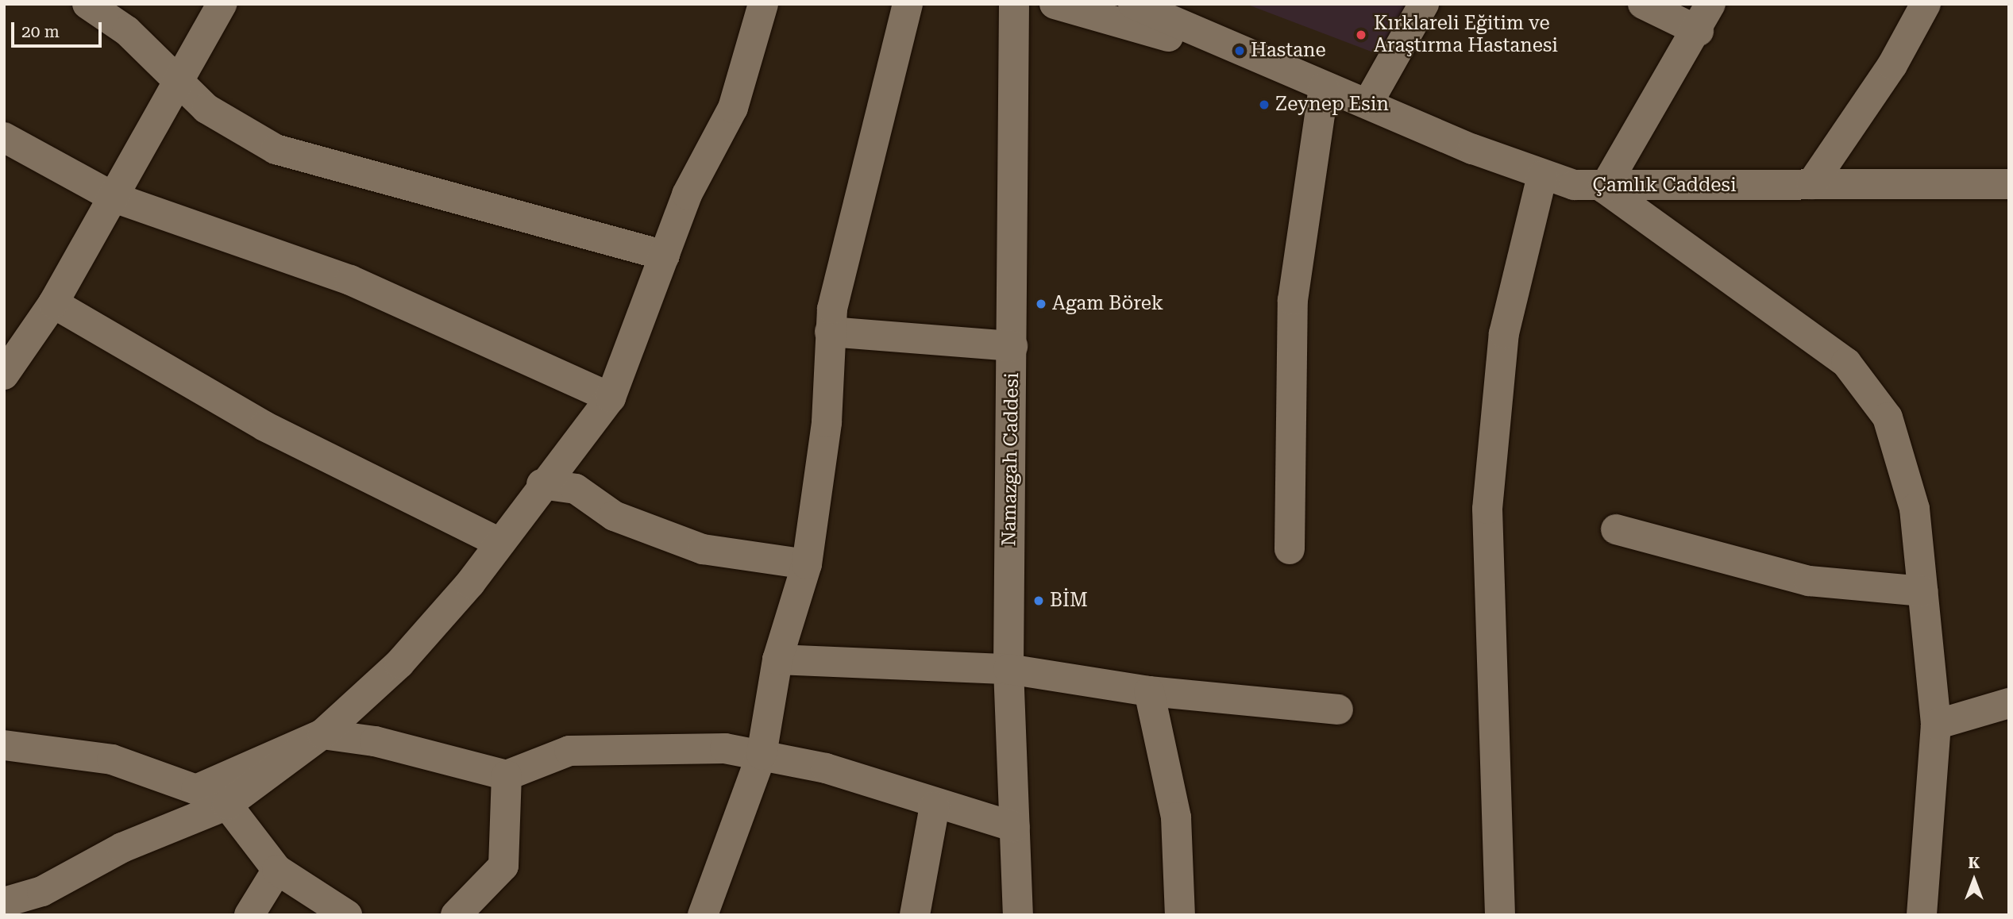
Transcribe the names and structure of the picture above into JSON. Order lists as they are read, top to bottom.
{
  "streets": {
    "street": ["Çamlık Caddesi", "Namazgah Caddesi"]
  },
  "places": [
    "Kırklareli Eğitim ve Araştırma Hastanesi",
    "Hastane",
    "Zeynep Esin",
    "Agam Börek",
    "BİM"
  ],
  "scale_bar": "20 m",
  "north": "top"
}
